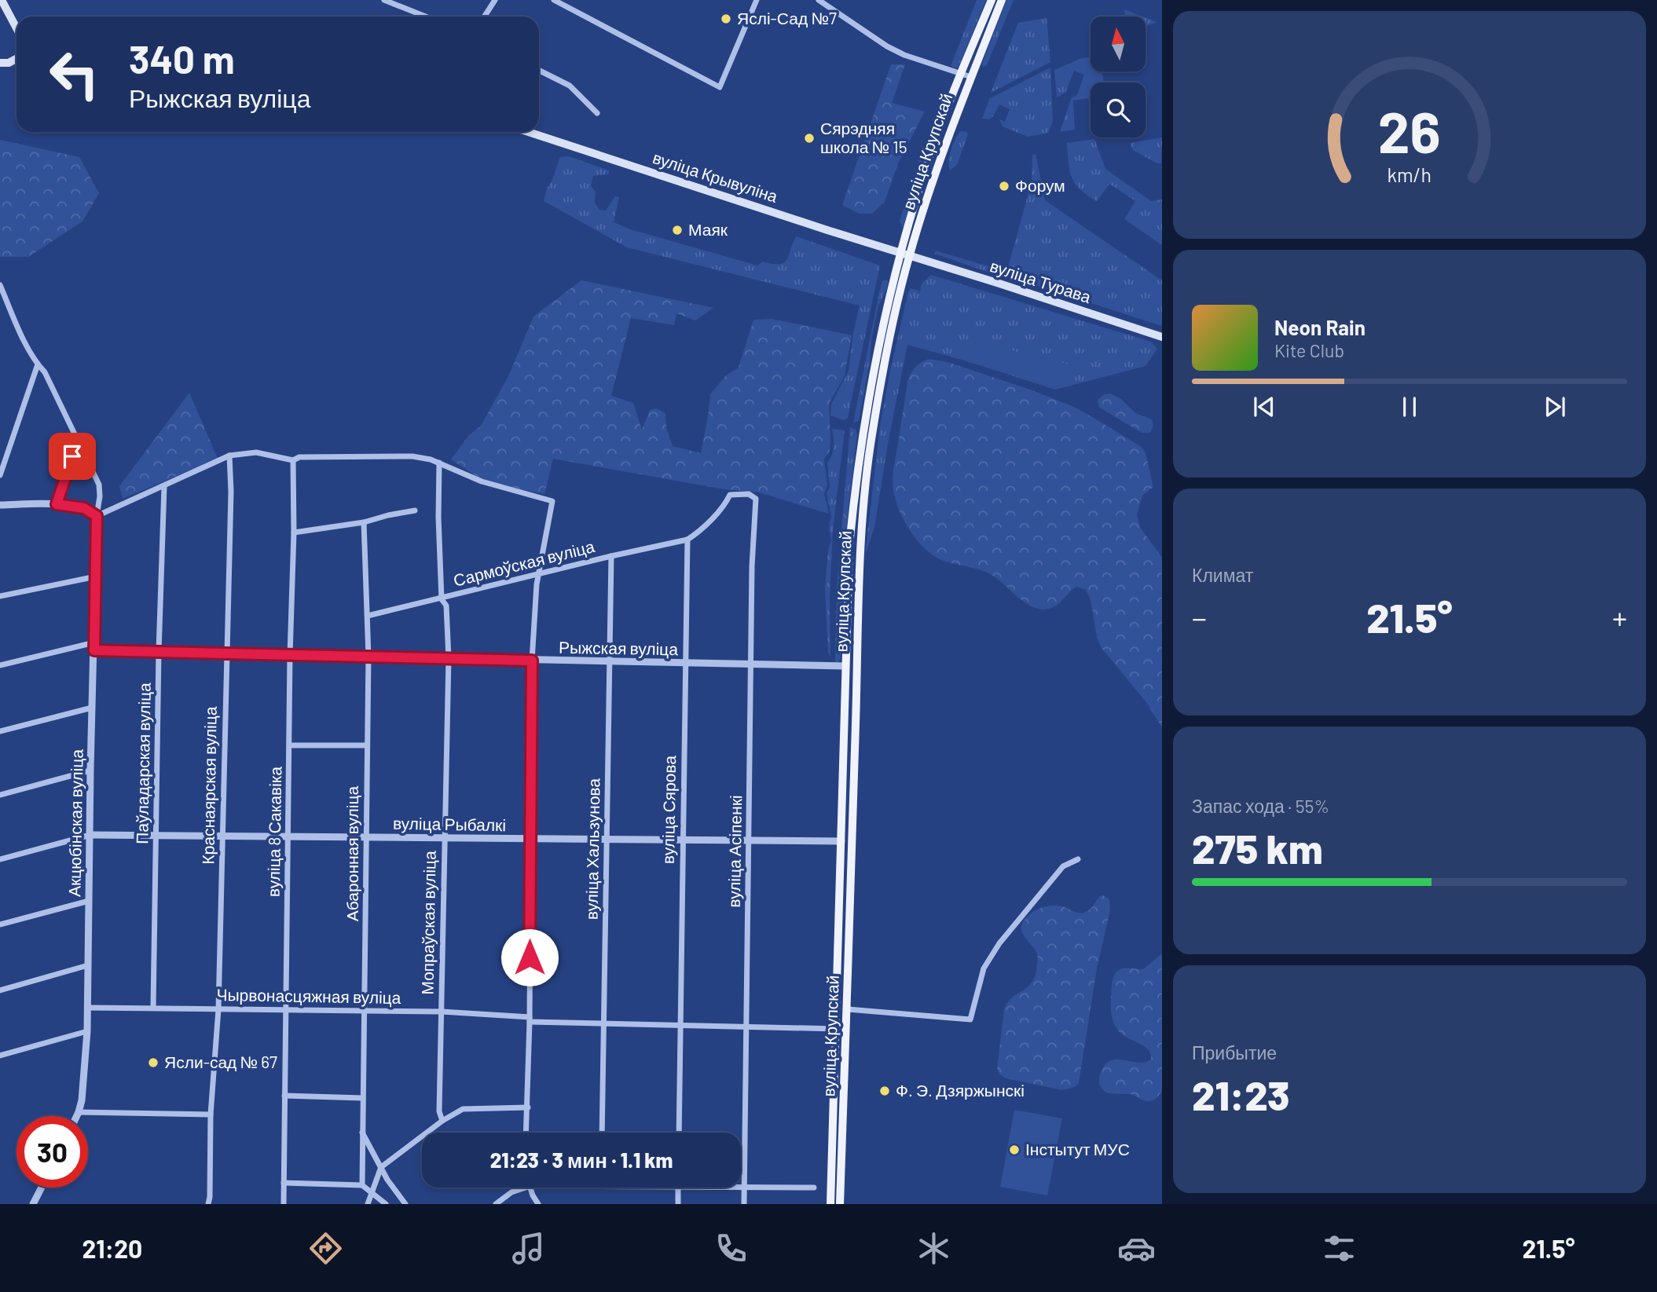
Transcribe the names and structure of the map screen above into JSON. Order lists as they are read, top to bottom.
{
  "streets": {
    "main road": ["вуліца Крупскай", "вуліца Крывуліна", "вуліца Турава"],
    "street": [
      "Сармоўская вуліца",
      "Рыжская вуліца",
      "Паўладарская вуліца",
      "Краснаярская вуліца",
      "вуліца Сярова",
      "Акцюбінская вуліца",
      "вуліца Рыбалкі",
      "вуліца 8 Сакавіка",
      "вуліца Хальзунова",
      "вуліца Асіпенкі",
      "Абаронная вуліца",
      "Мопраўская вуліца",
      "Чырвонасцяжная вуліца"
    ]
  },
  "crossings": [
    ["вуліца Крупскай", "вуліца Крывуліна"],
    ["вуліца Крупскай", "вуліца Турава"],
    ["вуліца Крупскай", "Рыжская вуліца"],
    ["вуліца Крупскай", "вуліца Рыбалкі"],
    ["вуліца Крупскай", "Чырвонасцяжная вуліца"],
    ["вуліца Крывуліна", "вуліца Турава"],
    ["Сармоўская вуліца", "вуліца Сярова"],
    ["Сармоўская вуліца", "вуліца Хальзунова"],
    ["Сармоўская вуліца", "вуліца Асіпенкі"],
    ["Сармоўская вуліца", "Абаронная вуліца"],
    ["Сармоўская вуліца", "Мопраўская вуліца"],
    ["Рыжская вуліца", "Паўладарская вуліца"],
    ["Рыжская вуліца", "Краснаярская вуліца"],
    ["Рыжская вуліца", "вуліца Сярова"],
    ["Рыжская вуліца", "Акцюбінская вуліца"],
    ["Рыжская вуліца", "вуліца 8 Сакавіка"],
    ["Рыжская вуліца", "вуліца Хальзунова"],
    ["Рыжская вуліца", "вуліца Асіпенкі"],
    ["Рыжская вуліца", "Абаронная вуліца"],
    ["Рыжская вуліца", "Мопраўская вуліца"],
    ["Паўладарская вуліца", "вуліца Рыбалкі"],
    ["Паўладарская вуліца", "Чырвонасцяжная вуліца"],
    ["Краснаярская вуліца", "вуліца Рыбалкі"],
    ["Краснаярская вуліца", "Чырвонасцяжная вуліца"],
    ["вуліца Сярова", "вуліца Рыбалкі"],
    ["вуліца Сярова", "вуліца Асіпенкі"],
    ["вуліца Сярова", "Чырвонасцяжная вуліца"],
    ["Акцюбінская вуліца", "вуліца Рыбалкі"],
    ["Акцюбінская вуліца", "Чырвонасцяжная вуліца"],
    ["вуліца Рыбалкі", "вуліца 8 Сакавіка"],
    ["вуліца Рыбалкі", "вуліца Хальзунова"],
    ["вуліца Рыбалкі", "вуліца Асіпенкі"],
    ["вуліца Рыбалкі", "Абаронная вуліца"],
    ["вуліца Рыбалкі", "Мопраўская вуліца"],
    ["вуліца 8 Сакавіка", "Чырвонасцяжная вуліца"],
    ["вуліца Хальзунова", "Чырвонасцяжная вуліца"],
    ["вуліца Асіпенкі", "Чырвонасцяжная вуліца"],
    ["Абаронная вуліца", "Чырвонасцяжная вуліца"],
    ["Мопраўская вуліца", "Чырвонасцяжная вуліца"]
  ],
  "places": [
    "Яслі-Сад №7",
    "Сярэдняя школа № 15",
    "Форум",
    "Маяк",
    "Ясли-сад № 67",
    "Ф. Э. Дзяржынскі",
    "Інстытут МУС"
  ],
  "north": "top",
  "page": {
    "turn": ["340 m", "Рыжская вуліца"],
    "song": ["Neon Rain", "Kite Club"],
    "tile": [
      "Климат",
      ["Запас хода · 55%", "275 km"],
      ["Прибытие", "21:23"]
    ],
    "heat": ["−", "21.5°", "+"],
    "limit": "30",
    "trip": "21:23 · 3 мин · 1.1 km",
    "tabs": ["21:20", "21.5°"],
    "gauge": ["26", "km/h"]
  }
}
